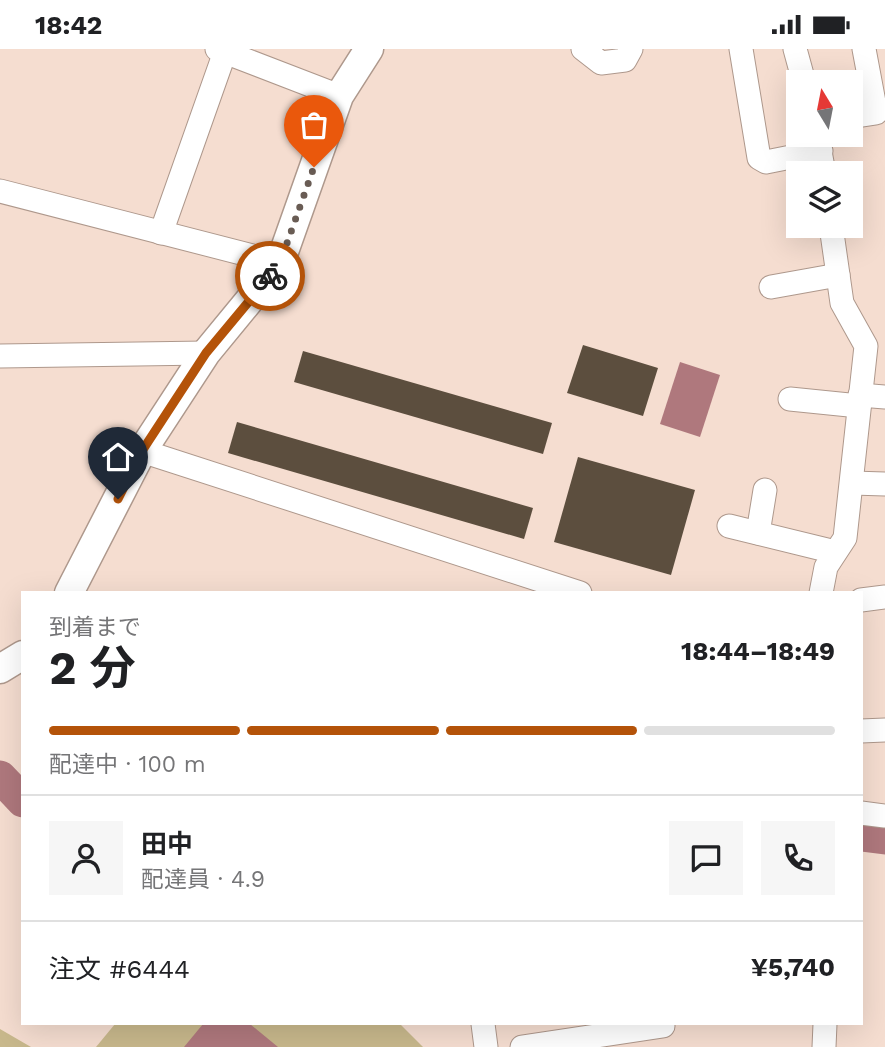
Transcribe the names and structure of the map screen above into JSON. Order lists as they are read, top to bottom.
{
  "north": "top",
  "page": {
    "status": "18:42",
    "heading": ["2 分", "到着まで", "18:44–18:49"],
    "panel": [
      "田中",
      "配達員 · 4.9",
      "注文 #6444",
      "¥5,740"
    ],
    "bar": "配達中 · 100 m"
  }
}
